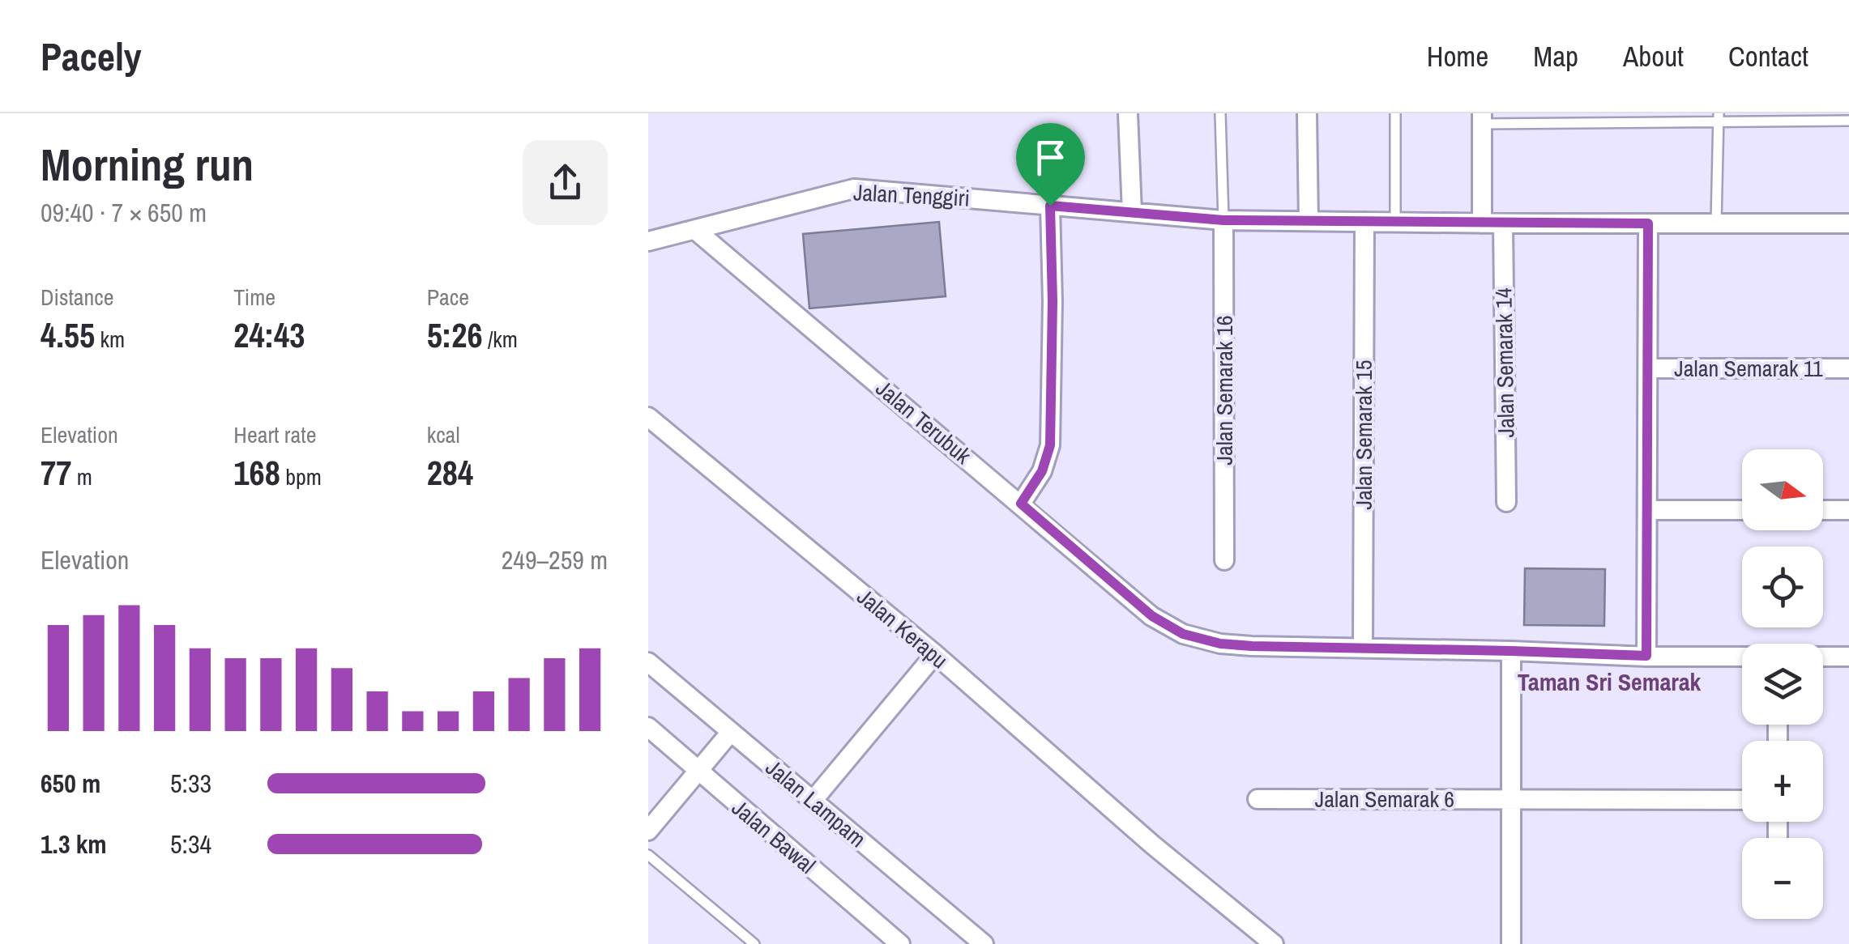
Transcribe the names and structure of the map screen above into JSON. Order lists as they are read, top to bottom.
{
  "streets": {
    "street": [
      "Jalan Tenggiri",
      "Jalan Semarak 14",
      "Jalan Semarak 11",
      "Jalan Semarak 16",
      "Jalan Terubuk",
      "Jalan Semarak 15",
      "Jalan Kerapu",
      "Jalan Semarak 6",
      "Jalan Lampam",
      "Jalan Bawal"
    ]
  },
  "crossings": [
    ["Jalan Tenggiri", "Jalan Semarak 14"],
    ["Jalan Tenggiri", "Jalan Semarak 16"],
    ["Jalan Tenggiri", "Jalan Terubuk"],
    ["Jalan Tenggiri", "Jalan Semarak 15"],
    ["Jalan Terubuk", "Jalan Semarak 15"]
  ],
  "districts": ["Taman Sri Semarak"],
  "north": "right",
  "page": {
    "header": "Pacely",
    "nav": [
      "Home",
      "Map",
      "About",
      "Contact"
    ],
    "heading": ["Morning run", "09:40 · 7 × 650 m"],
    "stats": [
      ["Distance", "4.55 km"],
      ["Time", "24:43"],
      ["Pace", "5:26 /km"],
      ["Elevation", "77 m"],
      ["Heart rate", "168 bpm"],
      ["kcal", "284"]
    ],
    "map_buttons": ["+", "−"],
    "chart": ["Elevation", "249–259 m"],
    "list": [
      {
        "name": "650 m",
        "note": "5:33"
      },
      {
        "name": "1.3 km",
        "note": "5:34"
      }
    ]
  }
}
